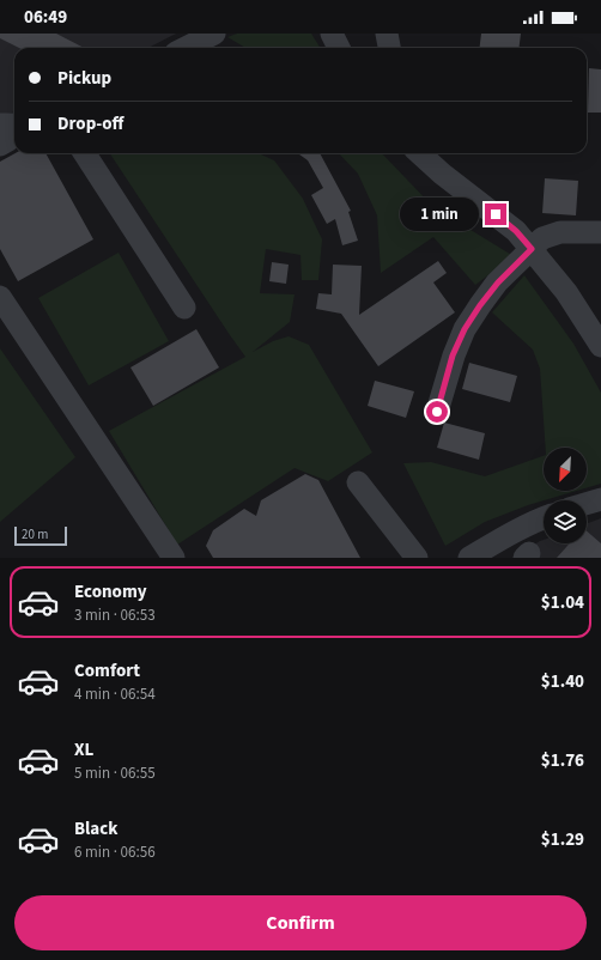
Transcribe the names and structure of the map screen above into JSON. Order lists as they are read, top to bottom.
{
  "scale_bar": "20 m",
  "north": "bottom left",
  "page": {
    "status": "06:49",
    "banner": ["Pickup", "Drop-off"],
    "bubble": "1 min",
    "scale": "20 m",
    "list": [
      {
        "name": "Economy",
        "note": "3 min · 06:53",
        "value": "$1.04"
      },
      {
        "name": "Comfort",
        "note": "4 min · 06:54",
        "value": "$1.40"
      },
      {
        "name": "XL",
        "note": "5 min · 06:55",
        "value": "$1.76"
      },
      {
        "name": "Black",
        "note": "6 min · 06:56",
        "value": "$1.29"
      }
    ],
    "buttons": "Confirm"
  }
}
